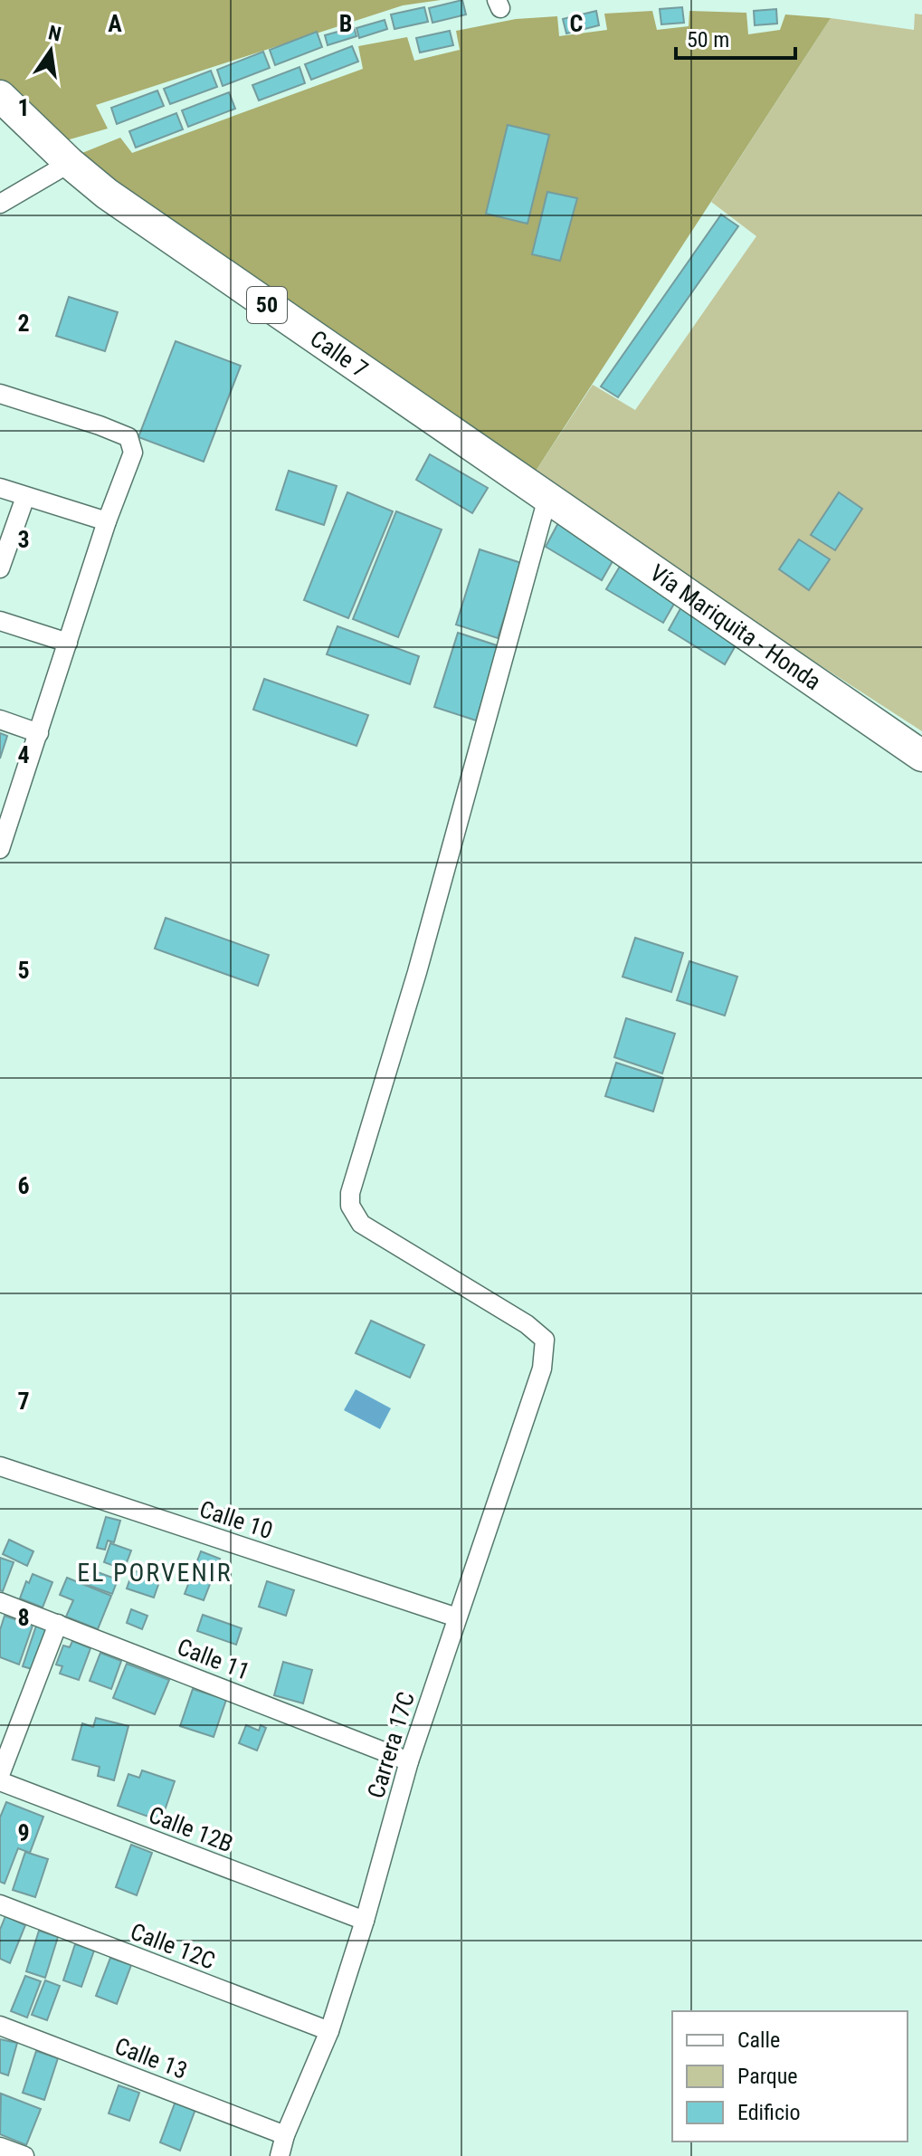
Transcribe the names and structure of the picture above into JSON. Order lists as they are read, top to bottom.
{
  "streets": {
    "highway": ["50", "Calle 7", "Vía Mariquita - Honda"],
    "street": [
      "Calle 10",
      "Calle 11",
      "Carrera 17C",
      "Calle 12B",
      "Calle 12C",
      "Calle 13"
    ]
  },
  "crossings": [
    ["Calle 7", "Vía Mariquita - Honda"],
    ["Calle 7", "Carrera 17C"],
    ["Vía Mariquita - Honda", "Carrera 17C"],
    ["Calle 10", "Carrera 17C"],
    ["Calle 11", "Carrera 17C"],
    ["Carrera 17C", "Calle 12B"],
    ["Carrera 17C", "Calle 12C"],
    ["Carrera 17C", "Calle 13"]
  ],
  "districts": ["EL PORVENIR"],
  "legend": ["Calle", "Parque", "Edificio"],
  "scale_bar": "50 m",
  "north": "top",
  "grid": {
    "columns": ["A", "B", "C"],
    "rows": [
      "1",
      "2",
      "3",
      "4",
      "5",
      "6",
      "7",
      "8",
      "9"
    ]
  }
}
